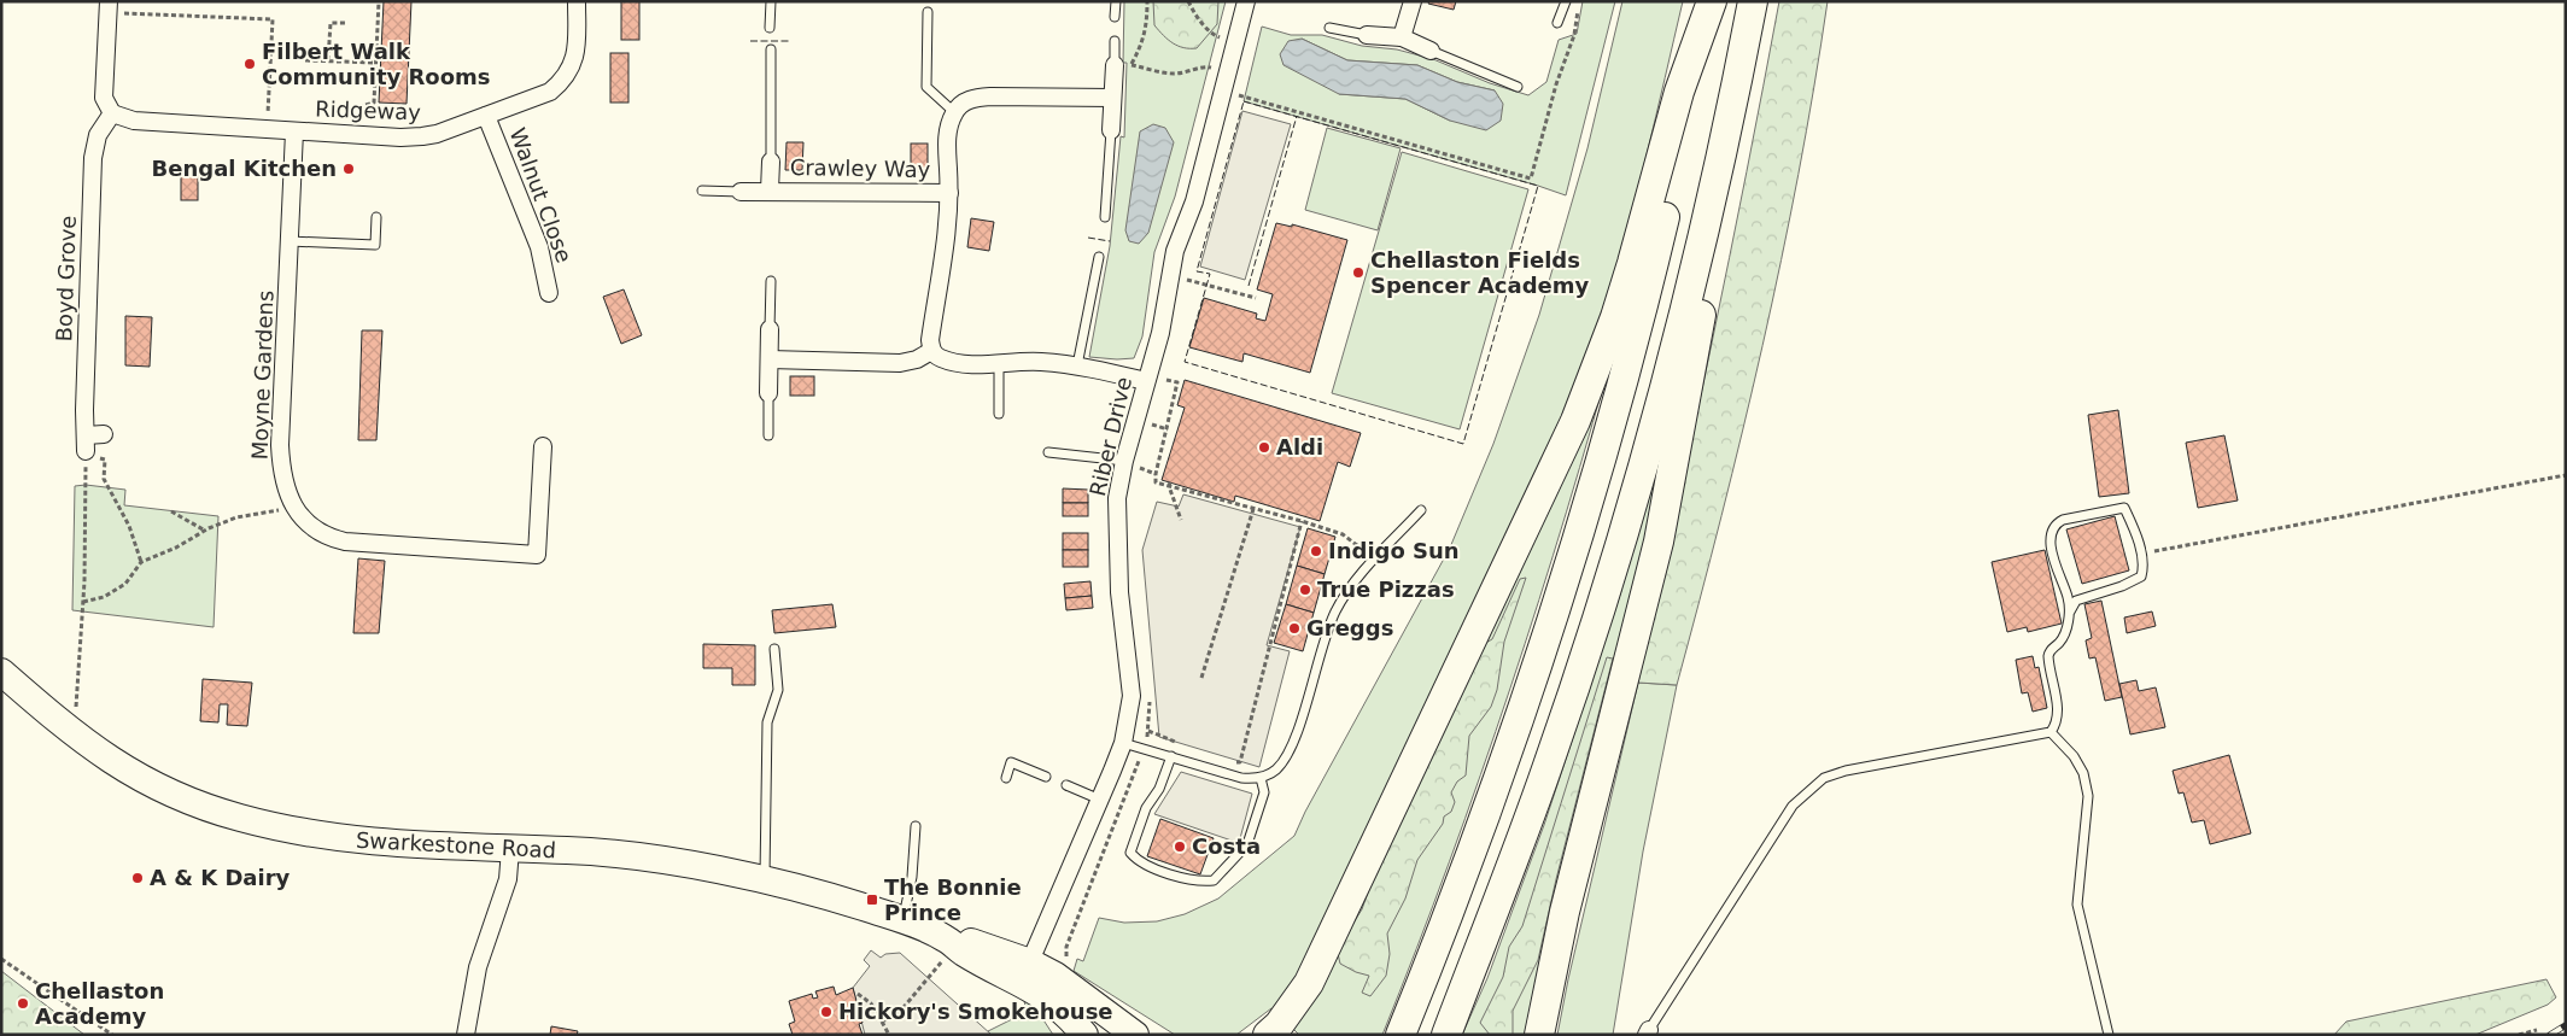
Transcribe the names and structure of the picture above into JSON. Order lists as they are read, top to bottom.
{
  "streets": {
    "main road": ["Swarkestone Road"],
    "street": [
      "Ridgeway",
      "Crawley Way",
      "Walnut Close",
      "Boyd Grove",
      "Moyne Gardens",
      "Riber Drive"
    ]
  },
  "crossings": [
    ["Ridgeway", "Walnut Close"],
    ["Ridgeway", "Boyd Grove"],
    ["Ridgeway", "Moyne Gardens"],
    ["Riber Drive", "Swarkestone Road"]
  ],
  "places": {
    "other": [
      "Filbert Walk Community Rooms",
      "Bengal Kitchen",
      "Chellaston Fields Spencer Academy",
      "Aldi",
      "Indigo Sun",
      "True Pizzas",
      "Greggs",
      "Costa",
      "A & K Dairy",
      "Chellaston Academy",
      "Hickory's Smokehouse"
    ],
    "transit": ["The Bonnie Prince"]
  }
}
